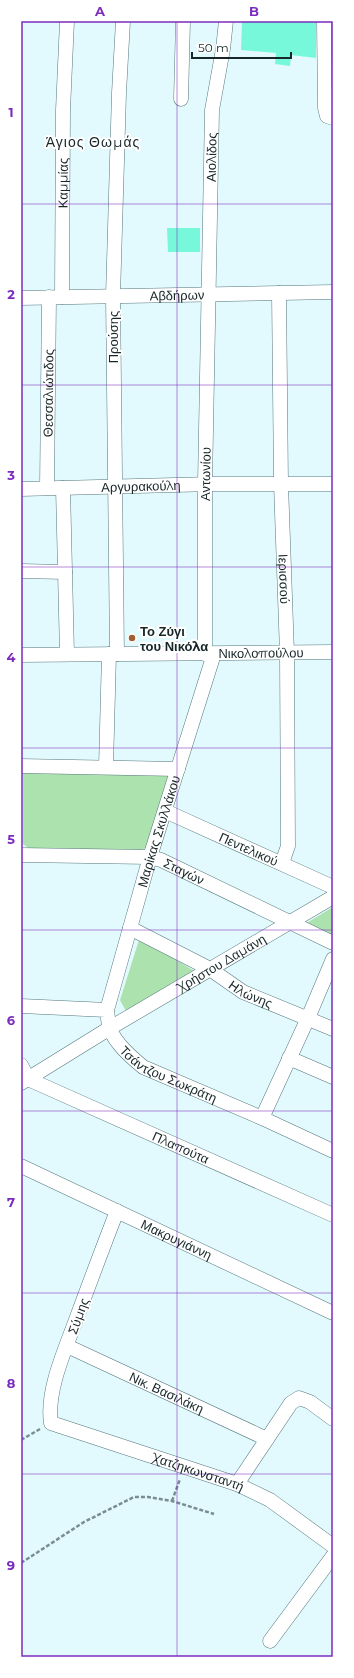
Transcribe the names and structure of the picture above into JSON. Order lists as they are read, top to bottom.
{
  "streets": {
    "street": [
      "Αιολίδος",
      "Καμμίας",
      "Αβδήρων",
      "Προύσης",
      "Θεσσαλιώτιδος",
      "Αντωνίου",
      "Αργυρακούλη",
      "Ιερισσού",
      "Νικολοπούλου",
      "Μαρίκας Σκυλλάκου",
      "Πεντελικού",
      "Σταγών",
      "Χρήστου Δαμάνη",
      "Ηλώνης",
      "Τσάντζου Σωκράτη",
      "Πλαπούτα",
      "Μακρυγιάννη",
      "Σύμης",
      "Νικ. Βασιλάκη",
      "Χατζηκωνσταντή"
    ]
  },
  "crossings": [
    ["Αιολίδος", "Αβδήρων"],
    ["Αιολίδος", "Αντωνίου"],
    ["Καμμίας", "Αβδήρων"],
    ["Καμμίας", "Θεσσαλιώτιδος"],
    ["Αβδήρων", "Προύσης"],
    ["Αβδήρων", "Θεσσαλιώτιδος"],
    ["Αβδήρων", "Αντωνίου"],
    ["Αβδήρων", "Ιερισσού"],
    ["Προύσης", "Αργυρακούλη"],
    ["Προύσης", "Νικολοπούλου"],
    ["Θεσσαλιώτιδος", "Αργυρακούλη"],
    ["Αντωνίου", "Αργυρακούλη"],
    ["Αντωνίου", "Νικολοπούλου"],
    ["Αντωνίου", "Μαρίκας Σκυλλάκου"],
    ["Αργυρακούλη", "Ιερισσού"],
    ["Ιερισσού", "Νικολοπούλου"],
    ["Ιερισσού", "Πεντελικού"],
    ["Νικολοπούλου", "Μαρίκας Σκυλλάκου"],
    ["Μαρίκας Σκυλλάκου", "Πεντελικού"],
    ["Μαρίκας Σκυλλάκου", "Σταγών"],
    ["Μαρίκας Σκυλλάκου", "Ηλώνης"],
    ["Μαρίκας Σκυλλάκου", "Τσάντζου Σωκράτη"],
    ["Σταγών", "Χρήστου Δαμάνη"],
    ["Χρήστου Δαμάνη", "Ηλώνης"],
    ["Χρήστου Δαμάνη", "Τσάντζου Σωκράτη"],
    ["Χρήστου Δαμάνη", "Πλαπούτα"],
    ["Μακρυγιάννη", "Σύμης"],
    ["Σύμης", "Νικ. Βασιλάκη"],
    ["Σύμης", "Χατζηκωνσταντή"]
  ],
  "districts": ["Άγιος Θωμάς"],
  "places": ["Το Ζύγι του Νικόλα"],
  "scale_bar": "50 m",
  "grid": {
    "columns": ["A", "B"],
    "rows": [
      "1",
      "2",
      "3",
      "4",
      "5",
      "6",
      "7",
      "8",
      "9"
    ]
  }
}
